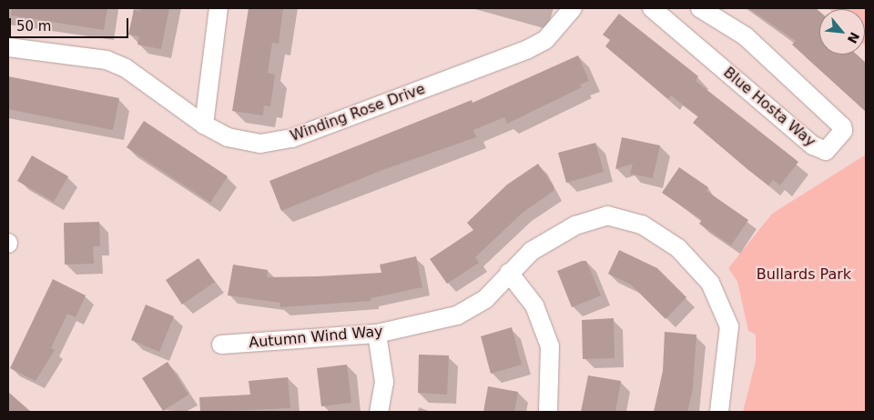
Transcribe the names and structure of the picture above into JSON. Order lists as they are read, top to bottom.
{
  "streets": {
    "street": ["Blue Hosta Way", "Winding Rose Drive", "Autumn Wind Way"]
  },
  "parks": ["Bullards Park"],
  "scale_bar": "50 m",
  "north": "bottom right"
}
